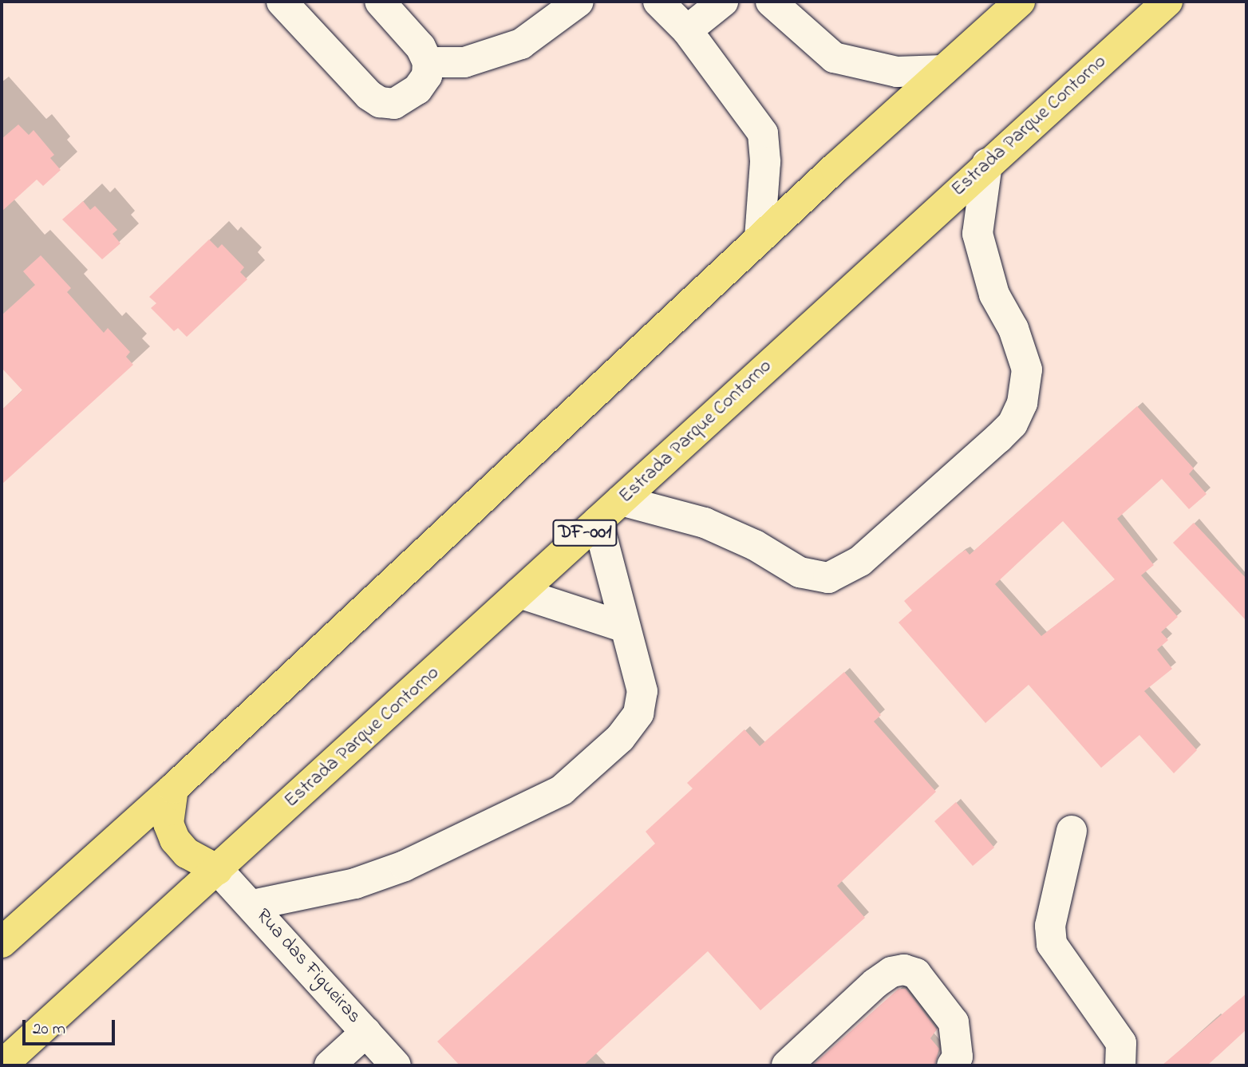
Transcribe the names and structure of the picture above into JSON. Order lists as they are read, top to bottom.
{
  "streets": {
    "highway": ["Estrada Parque Contorno", "DF-001"],
    "street": ["Rua das Figueiras"]
  },
  "crossings": [
    ["Estrada Parque Contorno", "Rua das Figueiras"]
  ],
  "scale_bar": "20 m"
}
